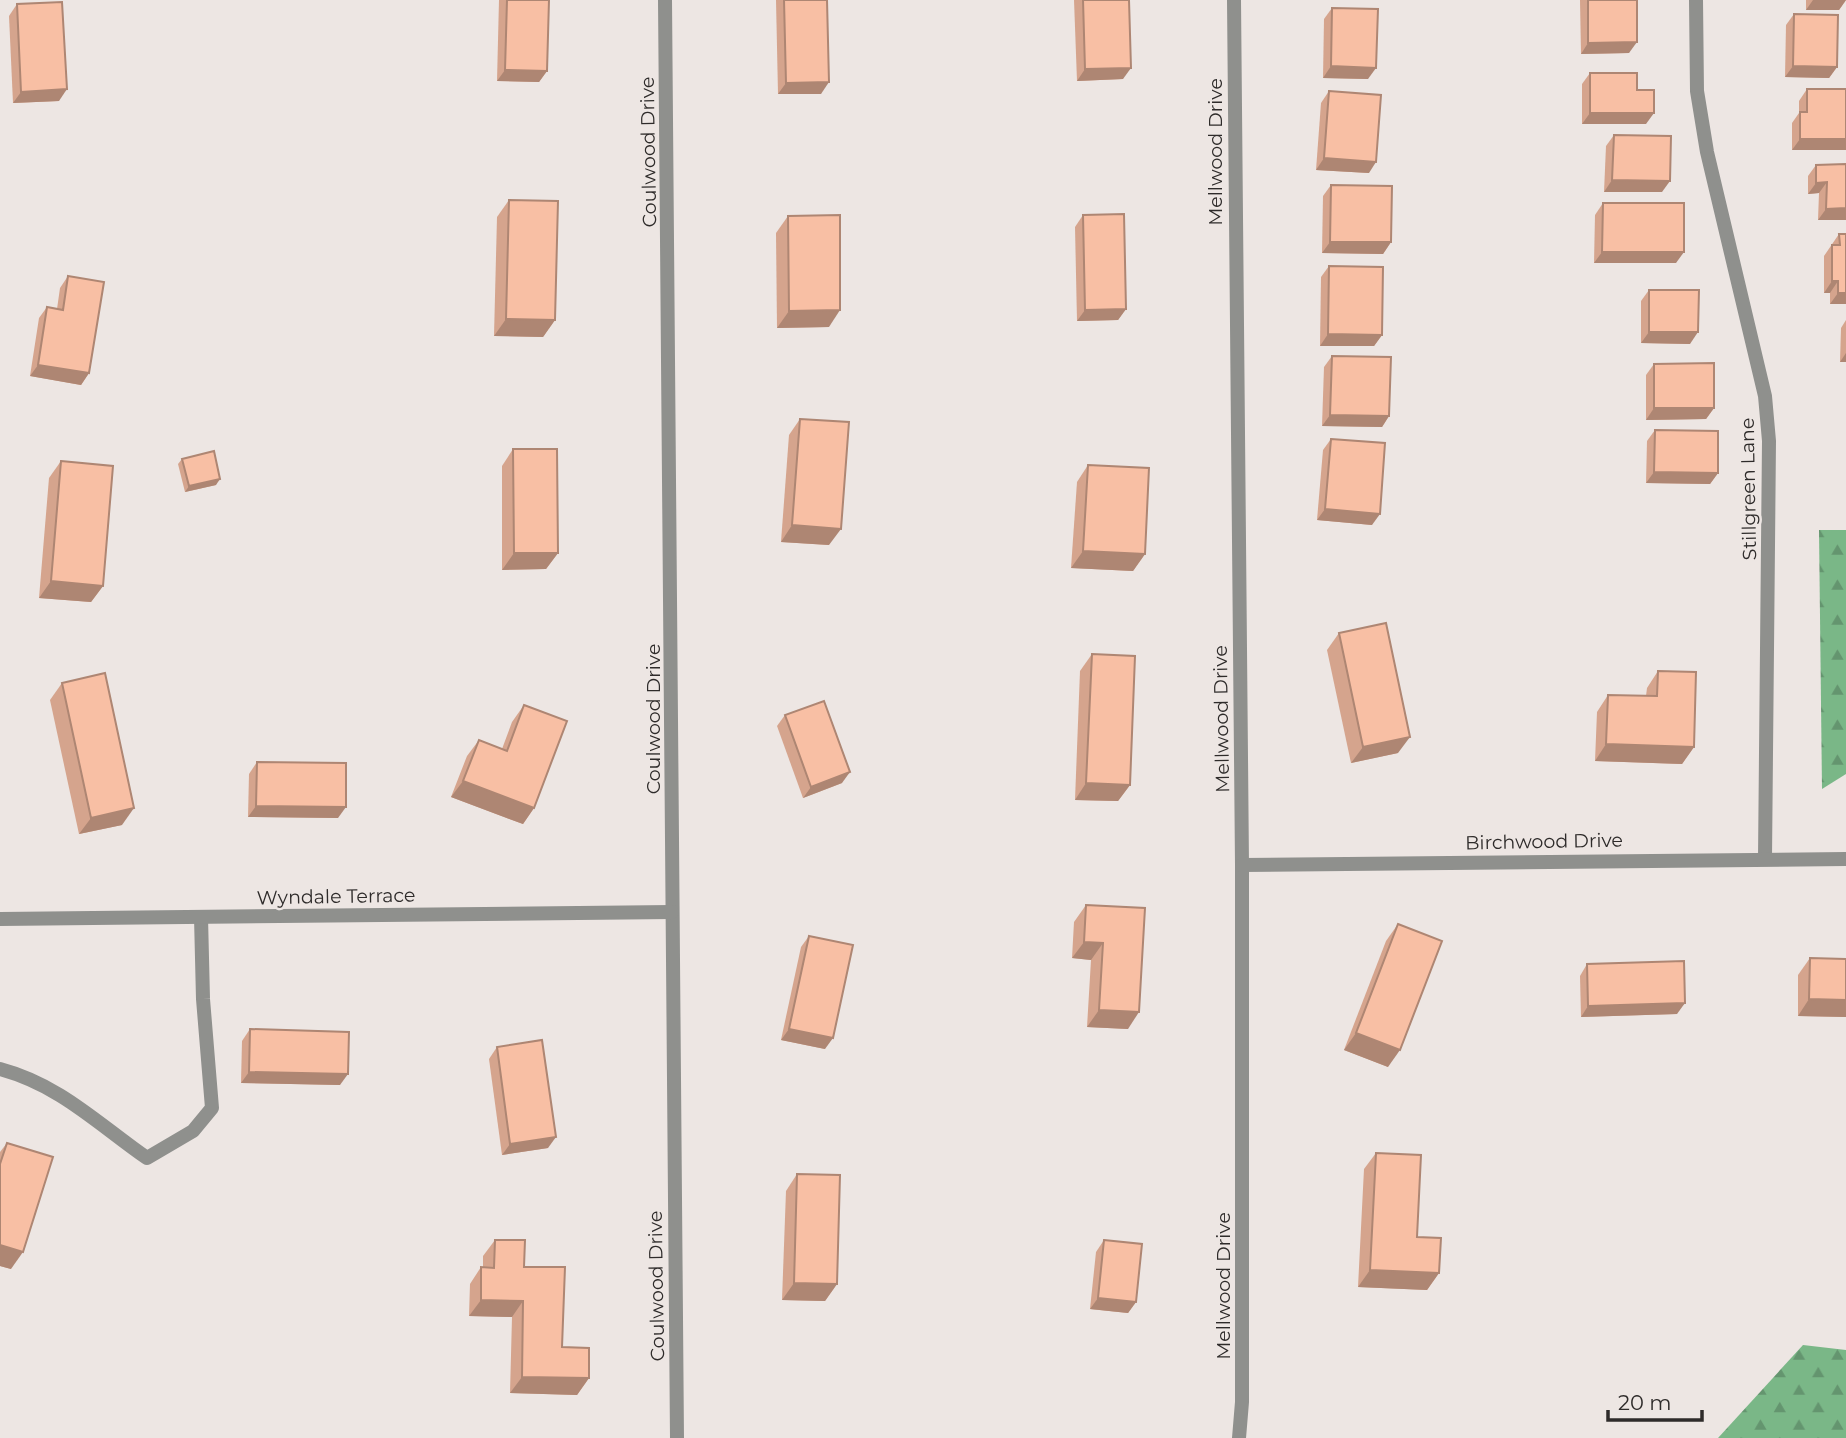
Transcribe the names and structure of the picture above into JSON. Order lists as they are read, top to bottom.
{
  "streets": {
    "street": [
      "Coulwood Drive",
      "Mellwood Drive",
      "Stillgreen Lane",
      "Birchwood Drive",
      "Wyndale Terrace"
    ]
  },
  "crossings": [
    ["Coulwood Drive", "Wyndale Terrace"],
    ["Mellwood Drive", "Birchwood Drive"],
    ["Stillgreen Lane", "Birchwood Drive"]
  ],
  "scale_bar": "20 m"
}
